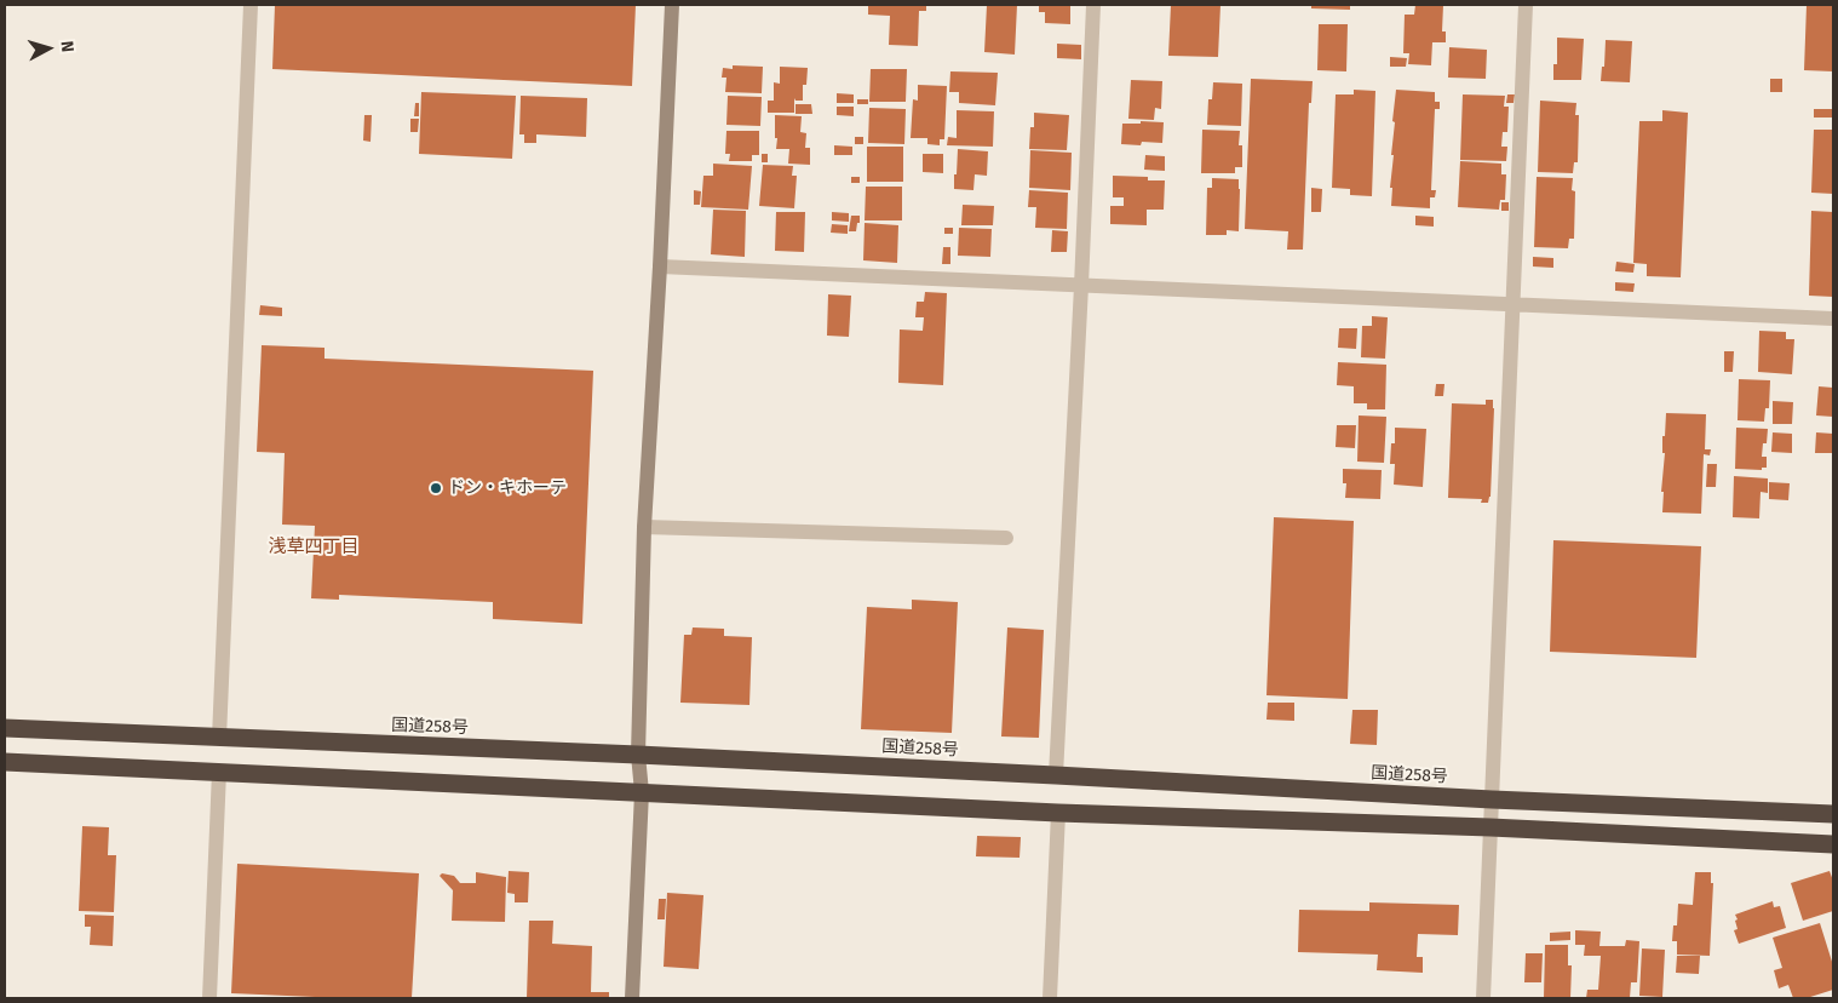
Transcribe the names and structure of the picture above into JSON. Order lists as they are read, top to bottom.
{
  "streets": {
    "highway": ["国道258号"]
  },
  "districts": ["浅草四丁目"],
  "places": ["ドン・キホーテ"],
  "north": "right"
}
